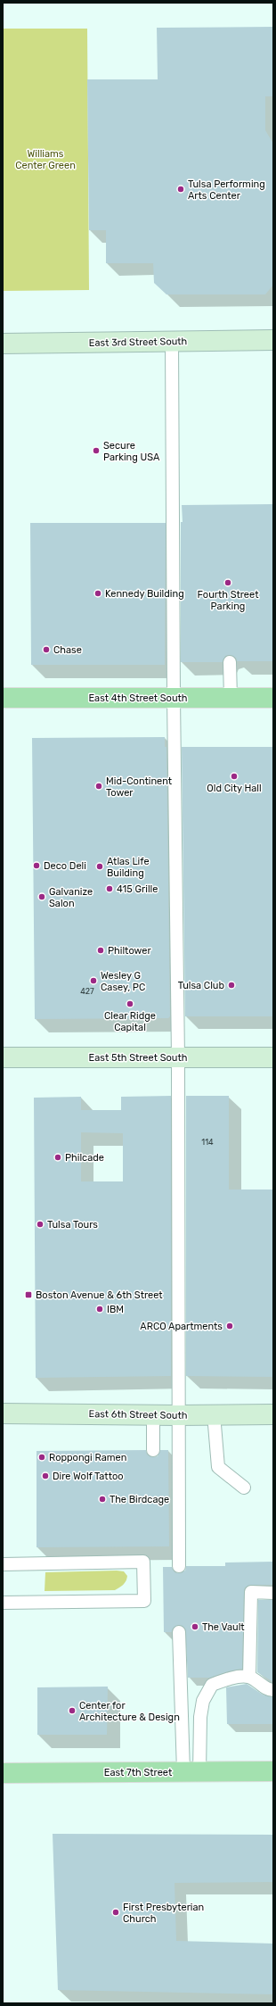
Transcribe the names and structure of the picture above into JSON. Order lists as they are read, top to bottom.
{
  "streets": {
    "main road": ["East 4th Street South", "East 7th Street"],
    "street": ["East 3rd Street South", "East 5th Street South", "East 6th Street South"]
  },
  "parks": ["Williams Center Green"],
  "places": {
    "other": [
      "Tulsa Performing Arts Center",
      "Secure Parking USA",
      "Fourth Street Parking",
      "Kennedy Building",
      "Chase",
      "Old City Hall",
      "Mid-Continent Tower",
      "Deco Deli",
      "Atlas Life Building",
      "415 Grille",
      "Galvanize Salon",
      "Philtower",
      "Wesley G Casey, PC",
      "Tulsa Club",
      "Clear Ridge Capital",
      "Philcade",
      "Tulsa Tours",
      "IBM",
      "ARCO Apartments",
      "Roppongi Ramen",
      "Dire Wolf Tattoo",
      "The Birdcage",
      "The Vault",
      "Center for Architecture & Design",
      "First Presbyterian Church"
    ],
    "transit": ["Boston Avenue & 6th Street"]
  },
  "house_numbers": ["427", "114"]
}
